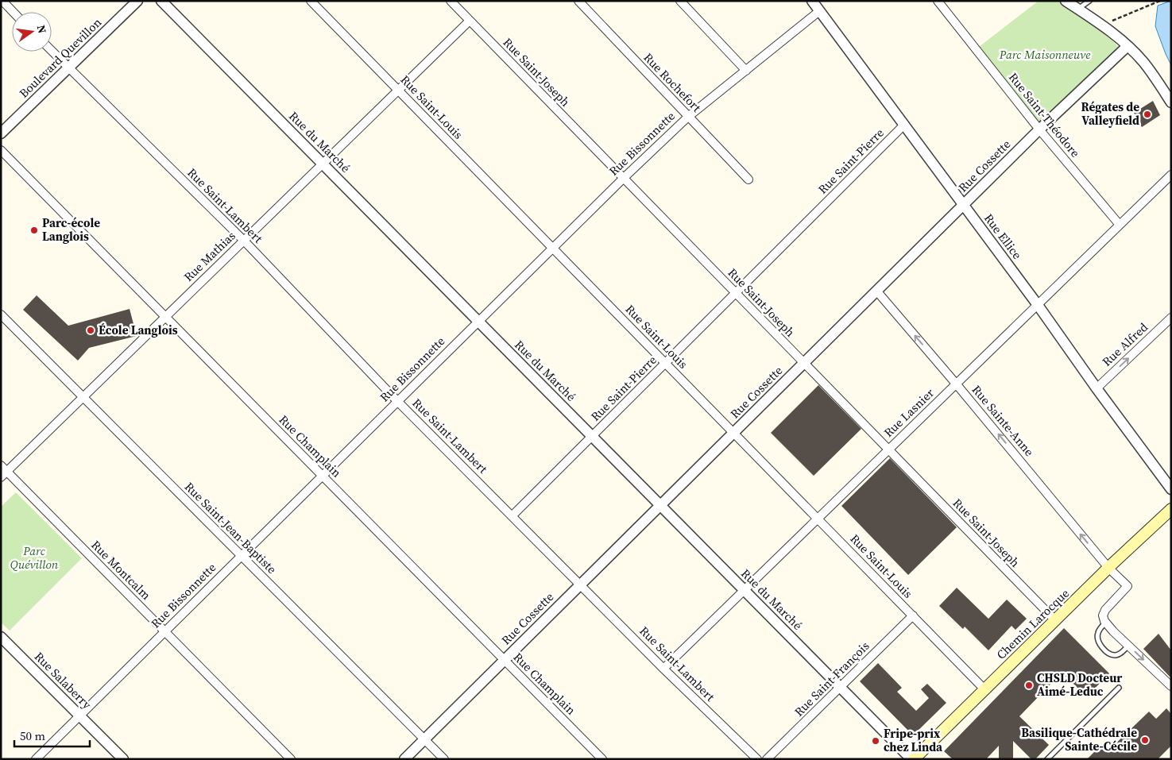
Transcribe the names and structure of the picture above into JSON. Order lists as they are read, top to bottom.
{
  "streets": {
    "main road": ["Chemin Larocque"],
    "street": [
      "Boulevard Quevillon",
      "Rue Saint-Joseph",
      "Rue Rochefort",
      "Rue Saint-Louis",
      "Rue Saint-Théodore",
      "Rue du Marché",
      "Rue Bissonnette",
      "Rue Saint-Pierre",
      "Rue Cossette",
      "Rue Saint-Lambert",
      "Rue Ellice",
      "Rue Mathias",
      "Rue Alfred",
      "Rue Lasnier",
      "Rue Sainte-Anne",
      "Rue Champlain",
      "Rue Saint-Jean-Baptiste",
      "Rue Montcalm",
      "Rue Saint-François",
      "Rue Salaberry"
    ]
  },
  "crossings": [
    ["Boulevard Quevillon", "Rue Saint-Lambert"],
    ["Rue Saint-Joseph", "Rue Bissonnette"],
    ["Rue Saint-Joseph", "Rue Saint-Pierre"],
    ["Rue Saint-Joseph", "Rue Cossette"],
    ["Rue Saint-Joseph", "Rue Mathias"],
    ["Rue Saint-Joseph", "Rue Lasnier"],
    ["Rue Saint-Joseph", "Chemin Larocque"],
    ["Rue Rochefort", "Rue Bissonnette"],
    ["Rue Saint-Louis", "Rue Bissonnette"],
    ["Rue Saint-Louis", "Rue Saint-Pierre"],
    ["Rue Saint-Louis", "Rue Cossette"],
    ["Rue Saint-Louis", "Rue Mathias"],
    ["Rue Saint-Louis", "Rue Lasnier"],
    ["Rue Saint-Louis", "Chemin Larocque"],
    ["Rue Saint-Louis", "Rue Saint-François"],
    ["Rue Saint-Théodore", "Rue Cossette"],
    ["Rue Saint-Théodore", "Rue Lasnier"],
    ["Rue du Marché", "Rue Bissonnette"],
    ["Rue du Marché", "Rue Saint-Pierre"],
    ["Rue du Marché", "Rue Cossette"],
    ["Rue du Marché", "Rue Mathias"],
    ["Rue du Marché", "Rue Lasnier"],
    ["Rue du Marché", "Chemin Larocque"],
    ["Rue du Marché", "Rue Saint-François"],
    ["Rue Bissonnette", "Rue Saint-Lambert"],
    ["Rue Bissonnette", "Rue Ellice"],
    ["Rue Bissonnette", "Rue Champlain"],
    ["Rue Bissonnette", "Rue Saint-Jean-Baptiste"],
    ["Rue Bissonnette", "Rue Montcalm"],
    ["Rue Bissonnette", "Rue Salaberry"],
    ["Rue Saint-Pierre", "Rue Saint-Lambert"],
    ["Rue Saint-Pierre", "Rue Ellice"],
    ["Rue Cossette", "Rue Saint-Lambert"],
    ["Rue Cossette", "Rue Ellice"],
    ["Rue Cossette", "Rue Sainte-Anne"],
    ["Rue Cossette", "Rue Champlain"],
    ["Rue Cossette", "Rue Saint-Jean-Baptiste"],
    ["Rue Saint-Lambert", "Rue Mathias"],
    ["Rue Saint-Lambert", "Rue Lasnier"],
    ["Rue Ellice", "Rue Alfred"],
    ["Rue Ellice", "Rue Lasnier"],
    ["Rue Mathias", "Rue Champlain"],
    ["Rue Mathias", "Rue Saint-Jean-Baptiste"],
    ["Rue Mathias", "Rue Montcalm"],
    ["Rue Lasnier", "Rue Sainte-Anne"],
    ["Rue Sainte-Anne", "Chemin Larocque"]
  ],
  "one_way": ["Rue Alfred", "Rue Sainte-Anne"],
  "parks": ["Parc Maisonneuve", "Parc Quévillon"],
  "places": [
    "Régates de Valleyfield",
    "Parc-école Langlois",
    "École Langlois",
    "CHSLD Docteur Aimé-Leduc",
    "Basilique-Cathédrale Sainte-Cécile",
    "Fripe-prix chez Linda"
  ],
  "scale_bar": "50 m",
  "north": "right"
}
